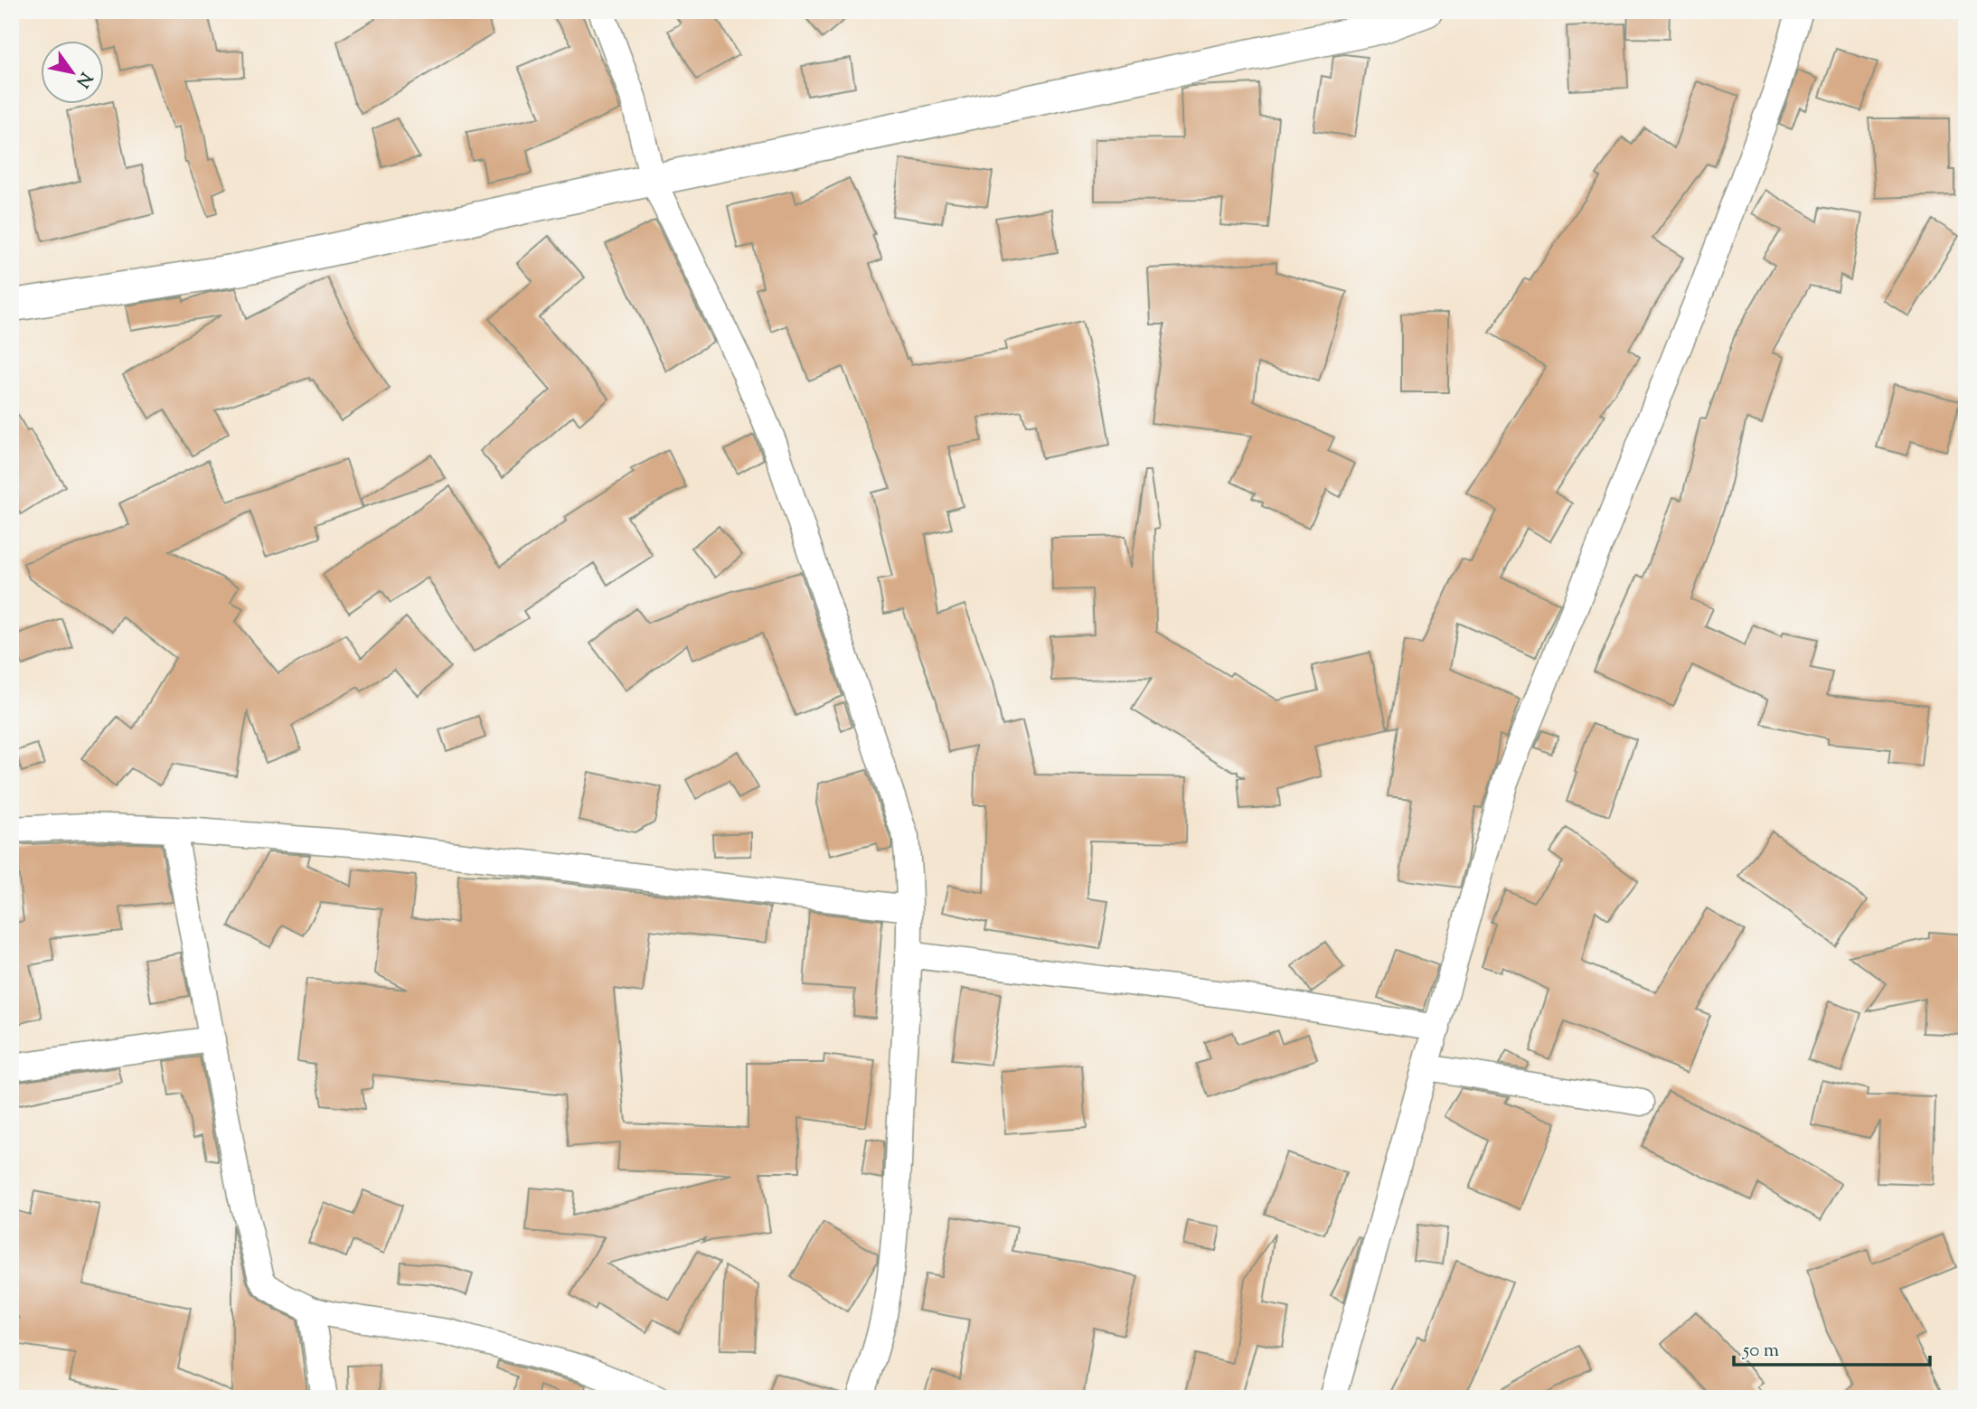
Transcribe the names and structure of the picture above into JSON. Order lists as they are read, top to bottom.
{
  "scale_bar": "50 m",
  "north": "bottom right"
}
